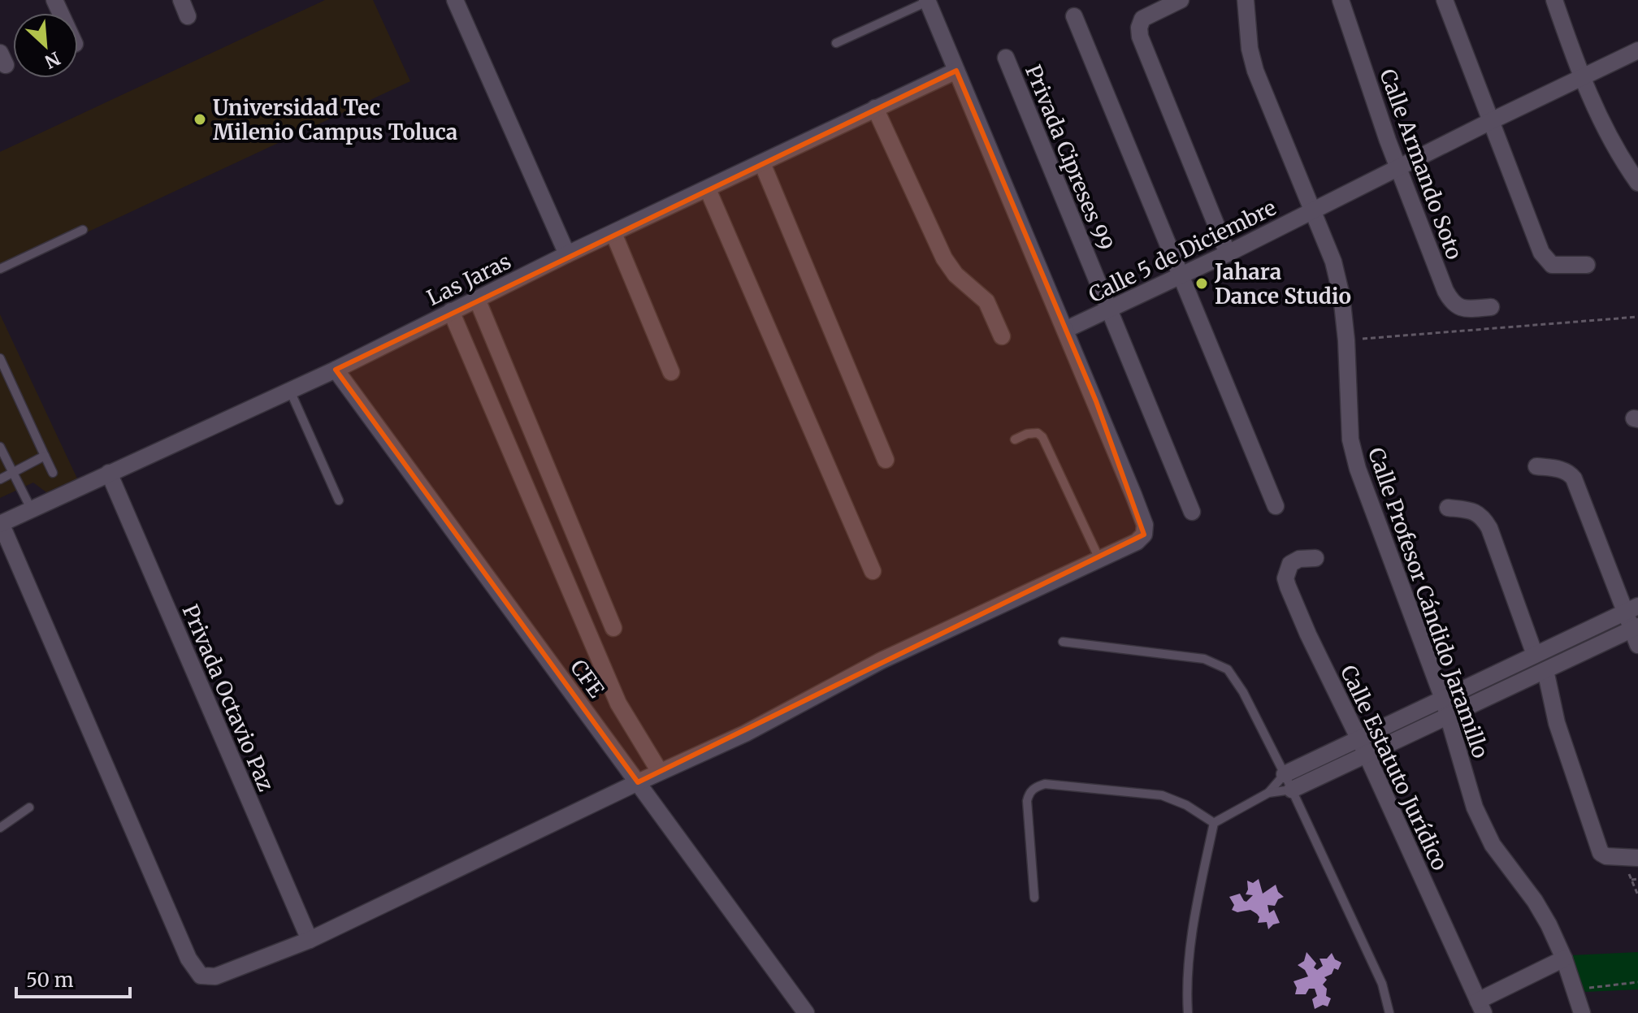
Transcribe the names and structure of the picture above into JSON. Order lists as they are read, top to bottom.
{
  "streets": {
    "street": [
      "Privada Cipreses 99",
      "Calle Armando Soto",
      "Calle 5 de Diciembre",
      "Las Jaras",
      "Calle Profesor Cándido Jaramillo",
      "CFE",
      "Privada Octavio Paz",
      "Calle Estatuto Jurídico"
    ]
  },
  "crossings": [
    ["Privada Cipreses 99", "Calle 5 de Diciembre"],
    ["Calle Armando Soto", "Calle 5 de Diciembre"],
    ["Calle 5 de Diciembre", "Calle Profesor Cándido Jaramillo"],
    ["Las Jaras", "CFE"],
    ["Las Jaras", "Privada Octavio Paz"]
  ],
  "places": ["Universidad Tec Milenio Campus Toluca", "Jahara Dance Studio"],
  "scale_bar": "50 m",
  "north": "bottom right"
}
